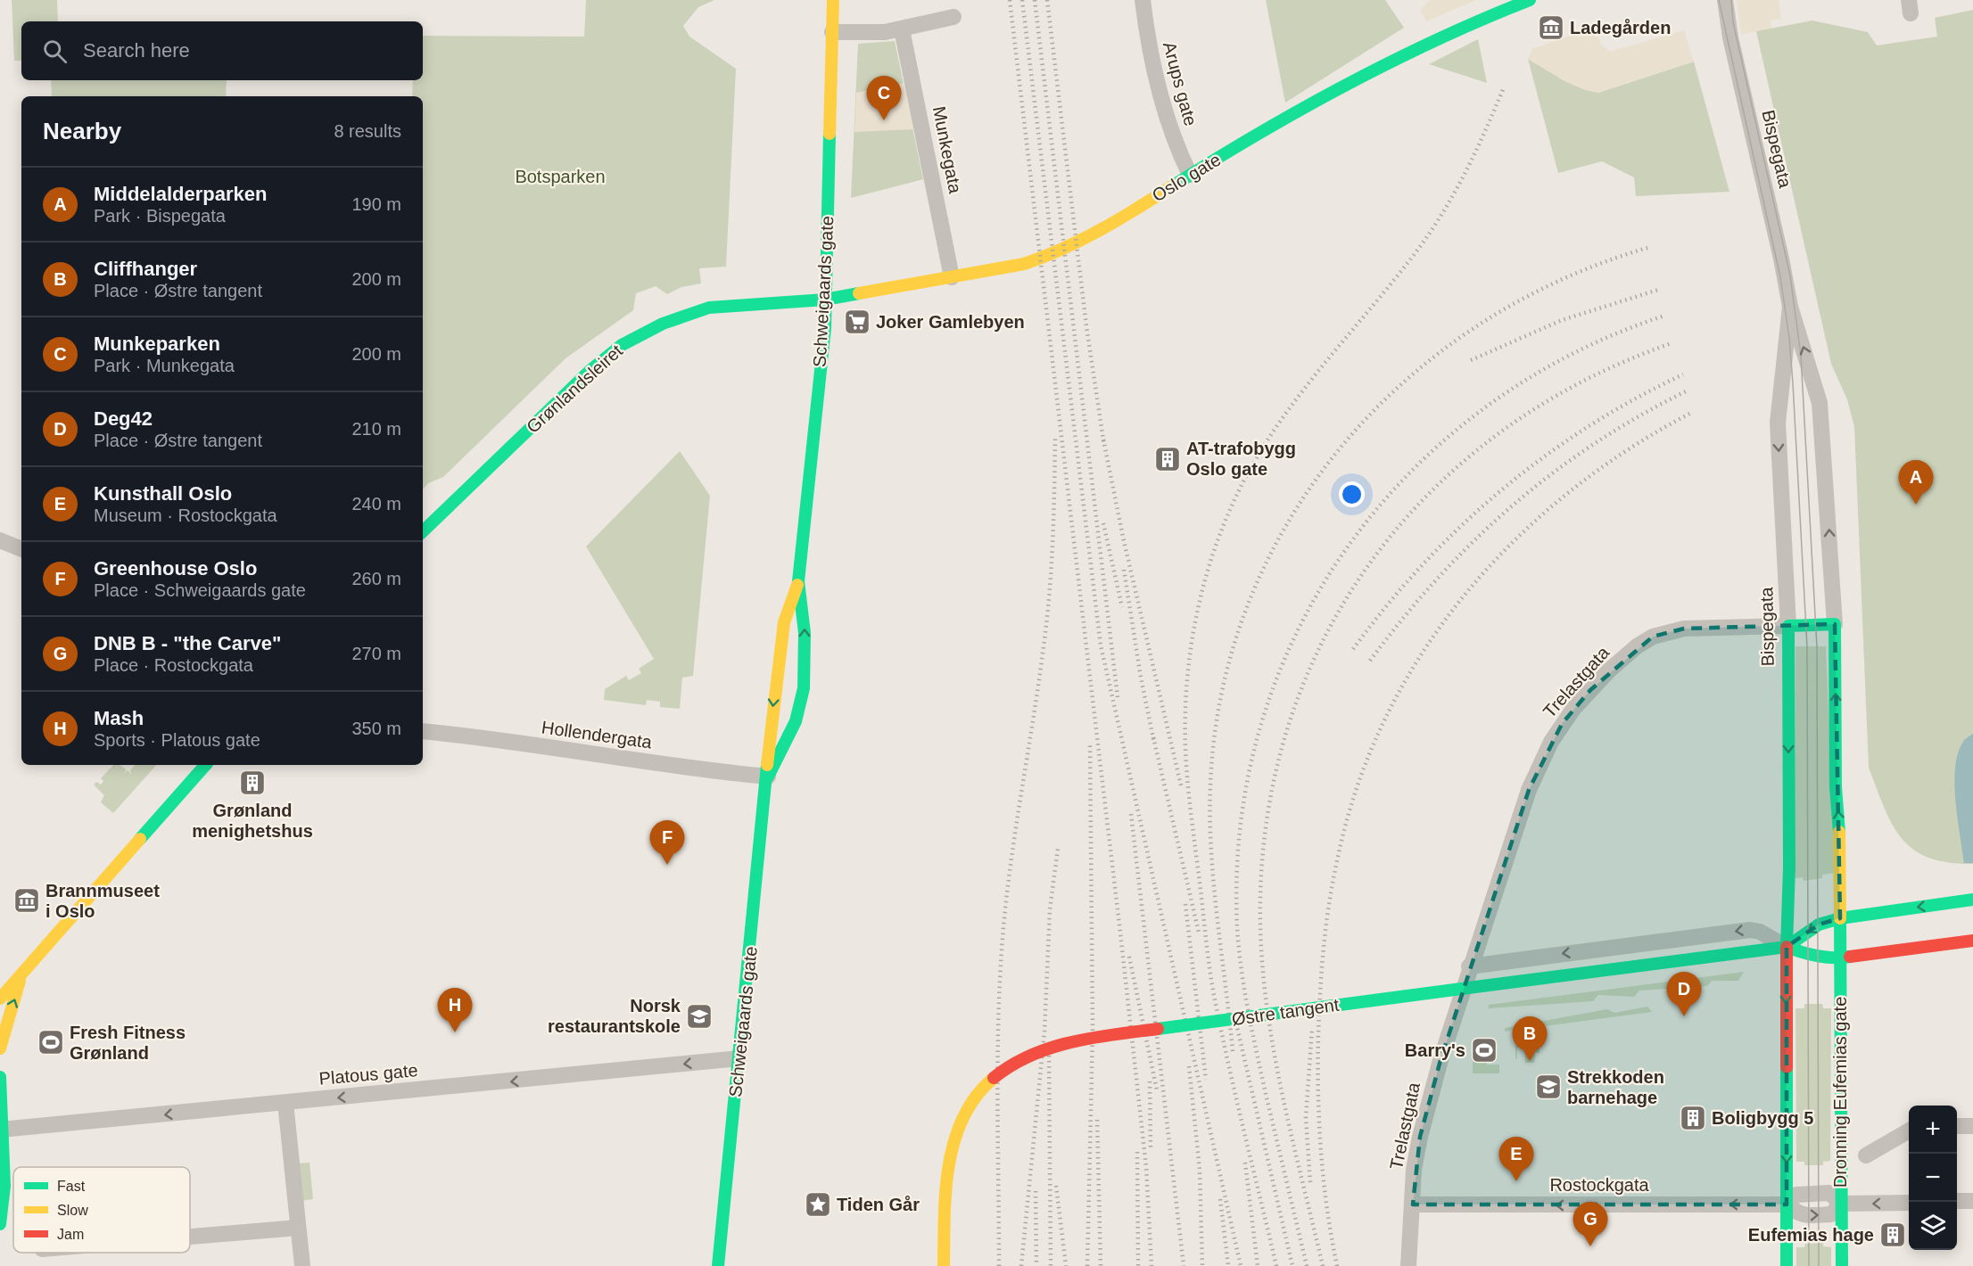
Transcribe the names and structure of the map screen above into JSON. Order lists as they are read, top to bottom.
{
  "streets": {
    "main road": [
      "Bispegata",
      "Oslo gate",
      "Schweigaards gate",
      "Grønlandsleiret",
      "Trelastgata",
      "Østre tangent",
      "Dronning Eufemias gate"
    ],
    "street": [
      "Arups gate",
      "Munkegata",
      "Hollendergata",
      "Platous gate",
      "Rostockgata"
    ]
  },
  "crossings": [
    ["Arups gate", "Oslo gate"],
    ["Bispegata", "Trelastgata"],
    ["Bispegata", "Østre tangent"],
    ["Bispegata", "Dronning Eufemias gate"],
    ["Munkegata", "Oslo gate"],
    ["Oslo gate", "Schweigaards gate"],
    ["Oslo gate", "Grønlandsleiret"],
    ["Schweigaards gate", "Grønlandsleiret"],
    ["Schweigaards gate", "Hollendergata"],
    ["Schweigaards gate", "Platous gate"],
    ["Trelastgata", "Rostockgata"],
    ["Dronning Eufemias gate", "Rostockgata"]
  ],
  "one_way": ["Platous gate"],
  "parks": ["Botsparken"],
  "places": {
    "museum": ["Ladegården", "Brannmuseet i Oslo"],
    "supermarket": ["Joker Gamlebyen"],
    "building": [
      "AT-trafobygg Oslo gate",
      "Grønland menighetshus",
      "Boligbygg 5",
      "Eufemias hage"
    ],
    "school or university": ["Norsk restaurantskole", "Strekkoden barnehage"],
    "sports": ["Fresh Fitness Grønland", "Barry's"],
    "place": ["Tiden Går"]
  },
  "legend": ["Fast", "Slow", "Jam"],
  "page": {
    "search": "Search here",
    "pins": [
      "C",
      "A",
      "F",
      "D",
      "H",
      "B",
      "E",
      "G"
    ],
    "heading": ["Nearby", "8 results"],
    "list": [
      {
        "mark": "A",
        "name": "Middelalderparken",
        "note": "Park · Bispegata",
        "value": "190 m"
      },
      {
        "mark": "B",
        "name": "Cliffhanger",
        "note": "Place · Østre tangent",
        "value": "200 m"
      },
      {
        "mark": "C",
        "name": "Munkeparken",
        "note": "Park · Munkegata",
        "value": "200 m"
      },
      {
        "mark": "D",
        "name": "Deg42",
        "note": "Place · Østre tangent",
        "value": "210 m"
      },
      {
        "mark": "E",
        "name": "Kunsthall Oslo",
        "note": "Museum · Rostockgata",
        "value": "240 m"
      },
      {
        "mark": "F",
        "name": "Greenhouse Oslo",
        "note": "Place · Schweigaards gate",
        "value": "260 m"
      },
      {
        "mark": "G",
        "name": "DNB B - \"the Carve\"",
        "note": "Place · Rostockgata",
        "value": "270 m"
      },
      {
        "mark": "H",
        "name": "Mash",
        "note": "Sports · Platous gate",
        "value": "350 m"
      }
    ],
    "map_buttons": ["+", "−"]
  }
}
